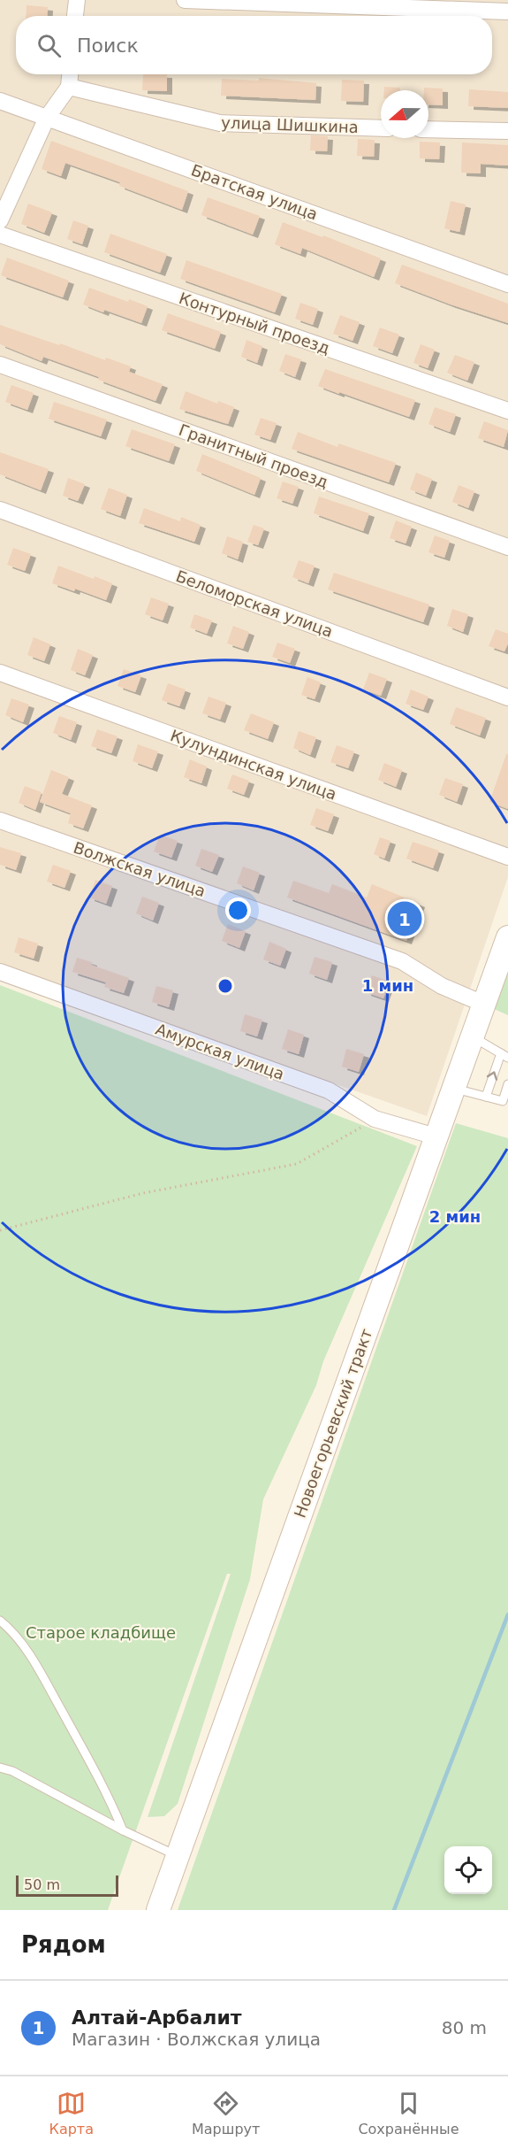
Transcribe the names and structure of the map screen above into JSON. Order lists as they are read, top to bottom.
{
  "streets": {
    "main road": ["Новоегорьевский тракт"],
    "street": [
      "улица Шишкина",
      "Братская улица",
      "Контурный проезд",
      "Гранитный проезд",
      "Беломорская улица",
      "Кулундинская улица",
      "Волжская улица",
      "Амурская улица"
    ]
  },
  "crossings": [
    ["Волжская улица", "Новоегорьевский тракт"],
    ["Амурская улица", "Новоегорьевский тракт"]
  ],
  "parks": ["Старое кладбище"],
  "scale_bar": "50 m",
  "north": "left",
  "page": {
    "search": "Поиск",
    "pins": "1",
    "scale": "50 m",
    "heading": "Рядом",
    "list": [
      {
        "mark": "1",
        "name": "Алтай-Арбалит",
        "note": "Магазин · Волжская улица",
        "value": "80 m"
      }
    ],
    "nav": ["Карта", "Маршрут", "Сохранённые"]
  },
  "rings": ["1 мин", "2 мин"]
}
